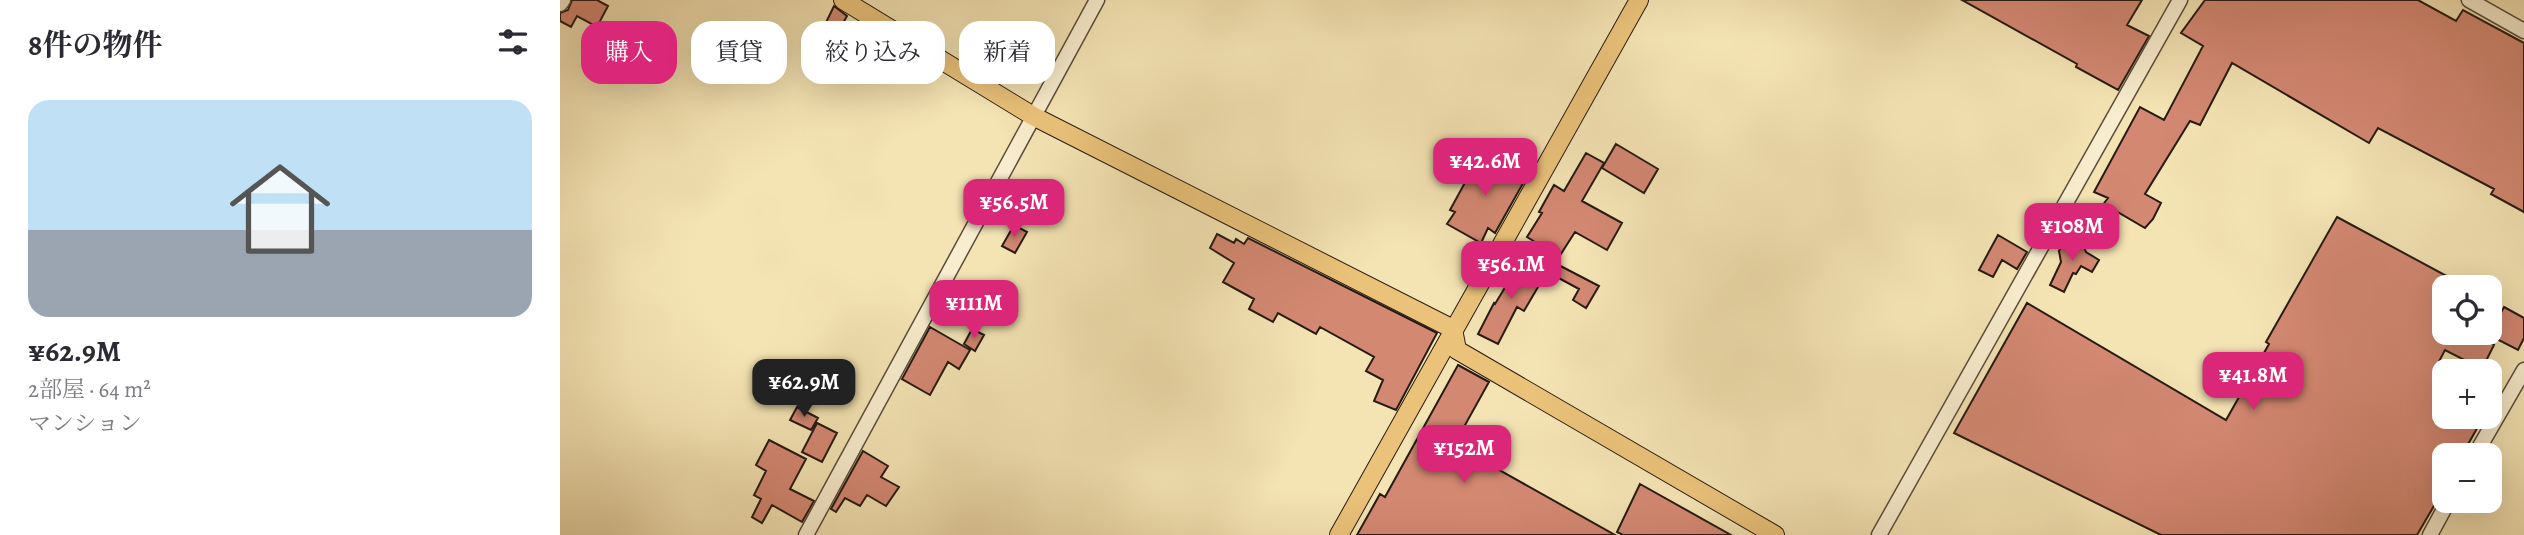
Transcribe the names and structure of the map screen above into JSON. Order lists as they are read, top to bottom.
{
  "page": {
    "heading": "8件の物件",
    "chip": [
      "購入",
      "賃貸",
      "絞り込み",
      "新着"
    ],
    "list": [
      {
        "name": "¥62.9M",
        "note": "2部屋 · 64 m² · マンション"
      }
    ],
    "price": [
      "¥42.6M",
      "¥56.5M",
      "¥108M",
      "¥56.1M",
      "¥111M",
      "¥41.8M",
      "¥62.9M",
      "¥152M"
    ],
    "map_buttons": ["+", "−"]
  }
}
